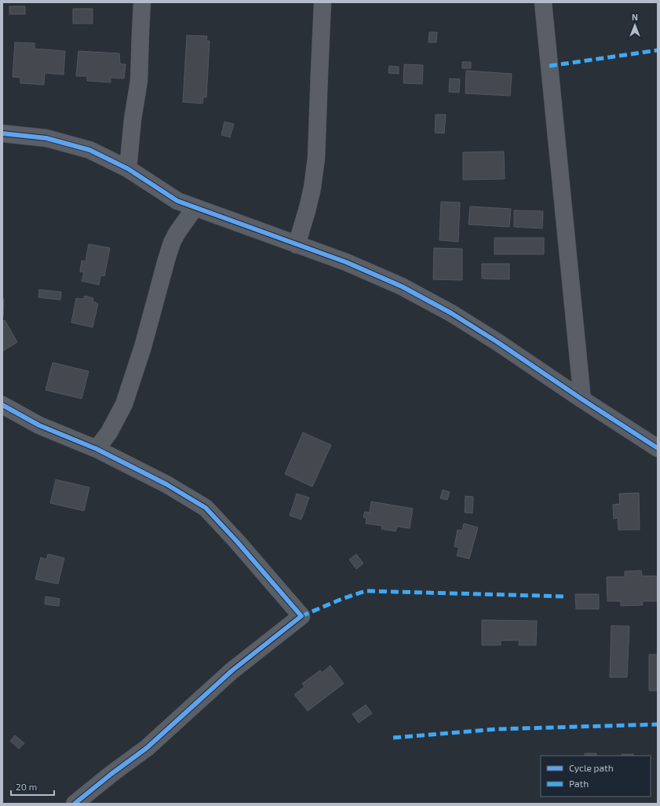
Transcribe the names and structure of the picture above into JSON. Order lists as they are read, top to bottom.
{
  "legend": ["Cycle path", "Path"],
  "scale_bar": "20 m",
  "north": "top"
}
